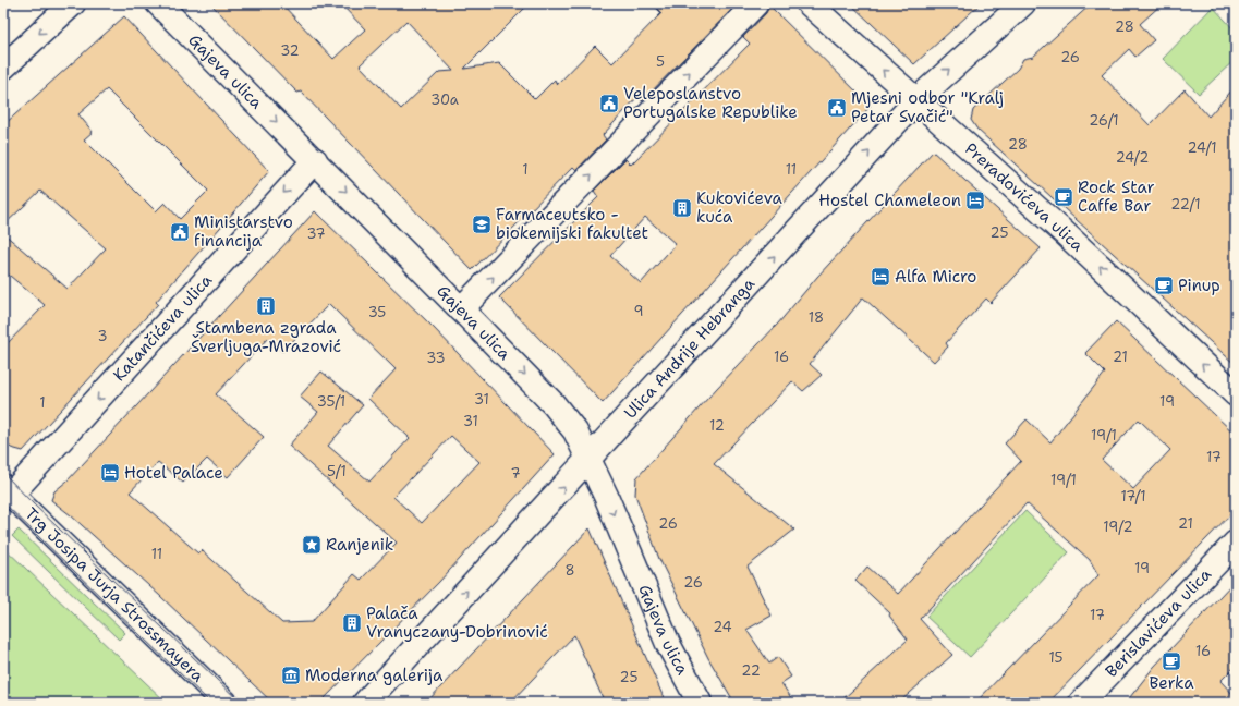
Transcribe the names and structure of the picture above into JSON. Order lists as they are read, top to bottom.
{
  "streets": {
    "street": [
      "Gajeva ulica",
      "Preradovićeva ulica",
      "Katančićeva ulica",
      "Ulica Andrije Hebranga",
      "Trg Josipa Jurja Strossmayera",
      "Berislavićeva ulica"
    ]
  },
  "crossings": [
    ["Gajeva ulica", "Katančićeva ulica"],
    ["Gajeva ulica", "Ulica Andrije Hebranga"],
    ["Preradovićeva ulica", "Ulica Andrije Hebranga"],
    ["Katančićeva ulica", "Trg Josipa Jurja Strossmayera"]
  ],
  "one_way": ["Gajeva ulica", "Preradovićeva ulica", "Katančićeva ulica"],
  "places": {
    "public building": ["Veleposlanstvo Portugalske Republike", "Mjesni odbor \"Kralj Petar Svačić\"", "Ministarstvo financija"],
    "cafe": ["Rock Star Caffe Bar", "Pinup", "Berka"],
    "hotel": ["Hostel Chameleon", "Alfa Micro", "Hotel Palace"],
    "building": ["Kukovićeva kuća", "Stambena zgrada Šverljuga-Mrazović", "Palača Vranyczany-Dobrinović"],
    "school or university": ["Farmaceutsko - biokemijski fakultet"],
    "place": ["Ranjenik"],
    "museum": ["Moderna galerija"]
  },
  "house_numbers": [
    "28",
    "32",
    "26",
    "5",
    "30a",
    "26/1",
    "28",
    "24/1",
    "24/2",
    "1",
    "11",
    "22/1",
    "25",
    "37",
    "9",
    "35",
    "18",
    "3",
    "16",
    "21",
    "33",
    "31",
    "35/1",
    "19",
    "1",
    "31",
    "12",
    "19/1",
    "17",
    "5/1",
    "7",
    "19/1",
    "17/1",
    "26",
    "21",
    "19/2",
    "11",
    "19",
    "8",
    "26",
    "17",
    "24",
    "16",
    "15",
    "22",
    "25"
  ]
}
